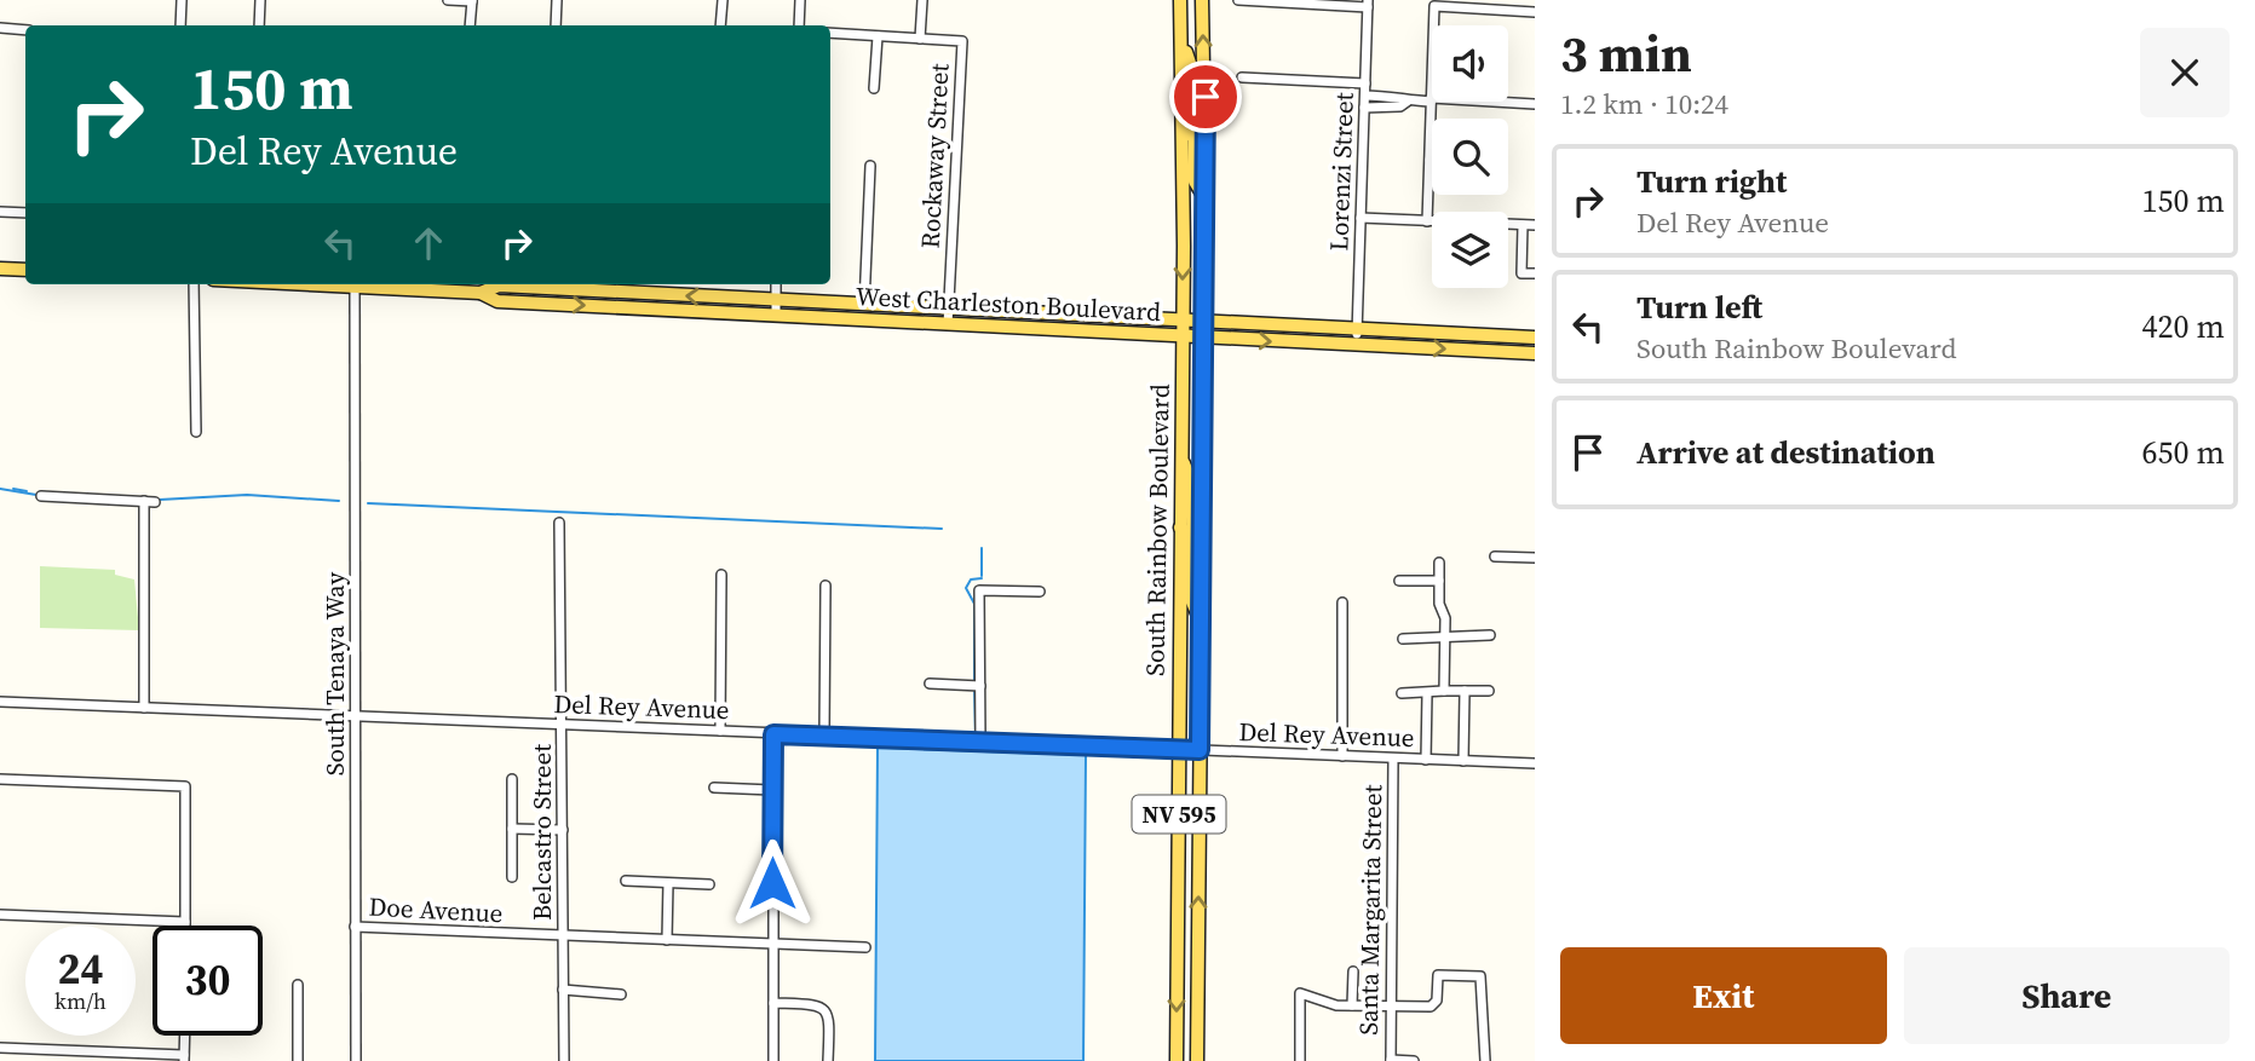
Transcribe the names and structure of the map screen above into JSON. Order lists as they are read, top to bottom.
{
  "streets": {
    "main road": ["West Charleston Boulevard", "South Rainbow Boulevard", "NV 595"],
    "street": [
      "Rockaway Street",
      "Lorenzi Street",
      "South Tenaya Way",
      "Del Rey Avenue",
      "Belcastro Street",
      "Doe Avenue",
      "Santa Margarita Street"
    ]
  },
  "crossings": [
    ["Rockaway Street", "West Charleston Boulevard"],
    ["Lorenzi Street", "West Charleston Boulevard"],
    ["West Charleston Boulevard", "South Rainbow Boulevard"],
    ["West Charleston Boulevard", "South Tenaya Way"],
    ["South Rainbow Boulevard", "Del Rey Avenue"],
    ["South Tenaya Way", "Del Rey Avenue"],
    ["South Tenaya Way", "Doe Avenue"],
    ["Del Rey Avenue", "Belcastro Street"],
    ["Del Rey Avenue", "Santa Margarita Street"],
    ["Belcastro Street", "Doe Avenue"]
  ],
  "page": {
    "heading": ["3 min", "1.2 km · 10:24"],
    "turn": ["150 m", "Del Rey Avenue"],
    "list": [
      {
        "name": "Turn right",
        "note": "Del Rey Avenue",
        "value": "150 m"
      },
      {
        "name": "Turn left",
        "note": "South Rainbow Boulevard",
        "value": "420 m"
      },
      {
        "name": "Arrive at destination",
        "value": "650 m"
      }
    ],
    "speed": "24 km/h",
    "limit": "30",
    "buttons": ["Exit", "Share"]
  }
}
